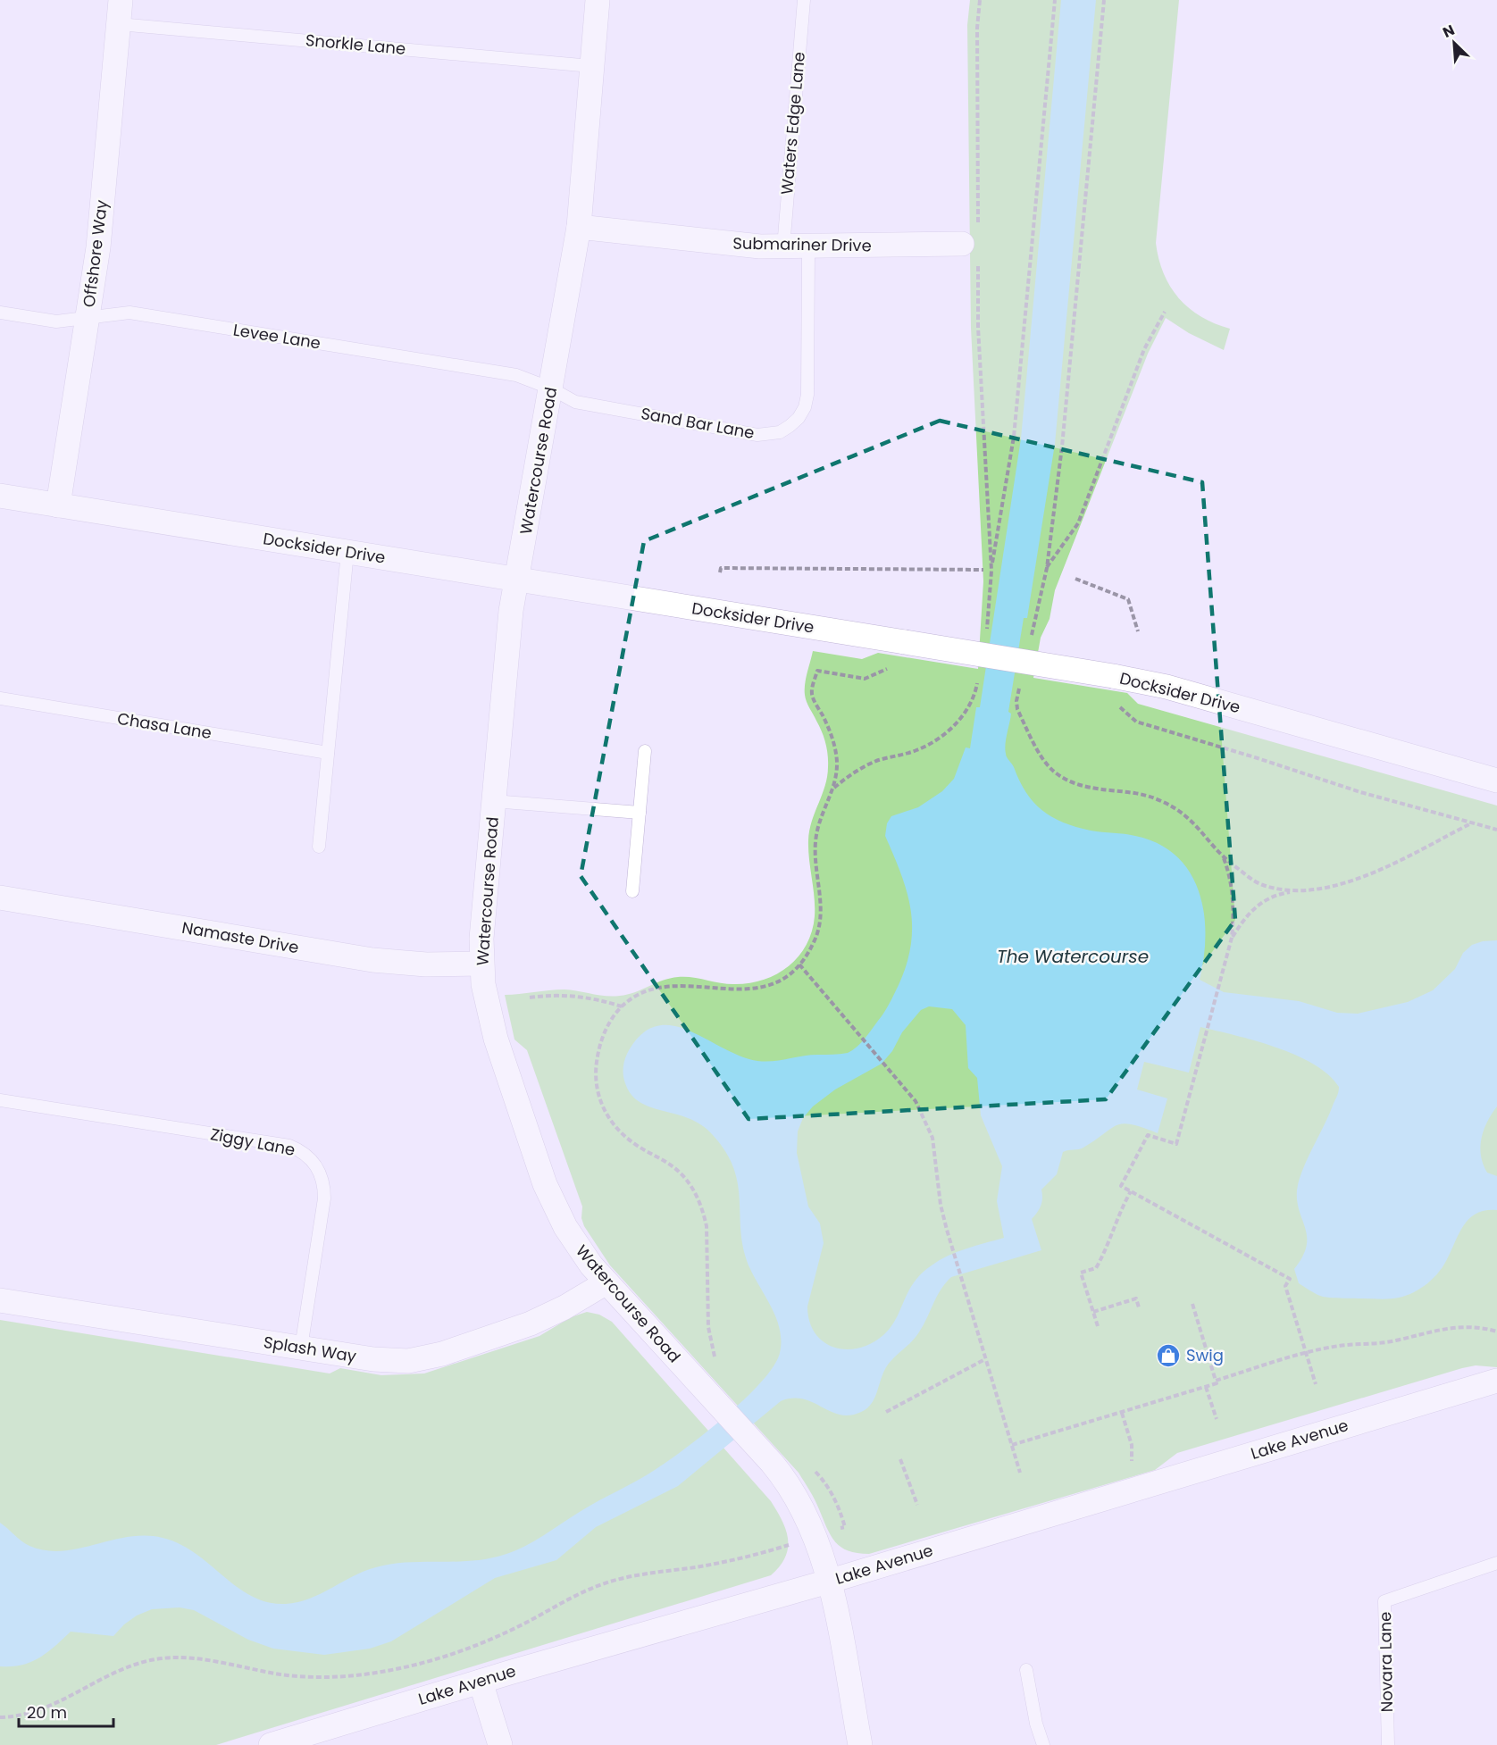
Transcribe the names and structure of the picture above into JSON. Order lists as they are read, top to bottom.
{
  "streets": {
    "street": [
      "Submariner Drive",
      "Offshore Way",
      "Watercourse Road",
      "Docksider Drive",
      "Namaste Drive",
      "Splash Way",
      "Lake Avenue"
    ],
    "lane": [
      "Snorkle Lane",
      "Waters Edge Lane",
      "Levee Lane",
      "Sand Bar Lane",
      "Chasa Lane",
      "Ziggy Lane",
      "Novara Lane"
    ]
  },
  "crossings": [
    ["Snorkle Lane", "Offshore Way"],
    ["Snorkle Lane", "Watercourse Road"],
    ["Waters Edge Lane", "Submariner Drive"],
    ["Submariner Drive", "Sand Bar Lane"],
    ["Submariner Drive", "Watercourse Road"],
    ["Offshore Way", "Levee Lane"],
    ["Offshore Way", "Docksider Drive"],
    ["Levee Lane", "Sand Bar Lane"],
    ["Levee Lane", "Watercourse Road"],
    ["Sand Bar Lane", "Watercourse Road"],
    ["Watercourse Road", "Docksider Drive"],
    ["Watercourse Road", "Namaste Drive"],
    ["Watercourse Road", "Splash Way"],
    ["Watercourse Road", "Lake Avenue"],
    ["Ziggy Lane", "Splash Way"]
  ],
  "water": ["The Watercourse"],
  "places": {
    "shop": ["Swig"]
  },
  "scale_bar": "20 m",
  "north": "top left"
}
